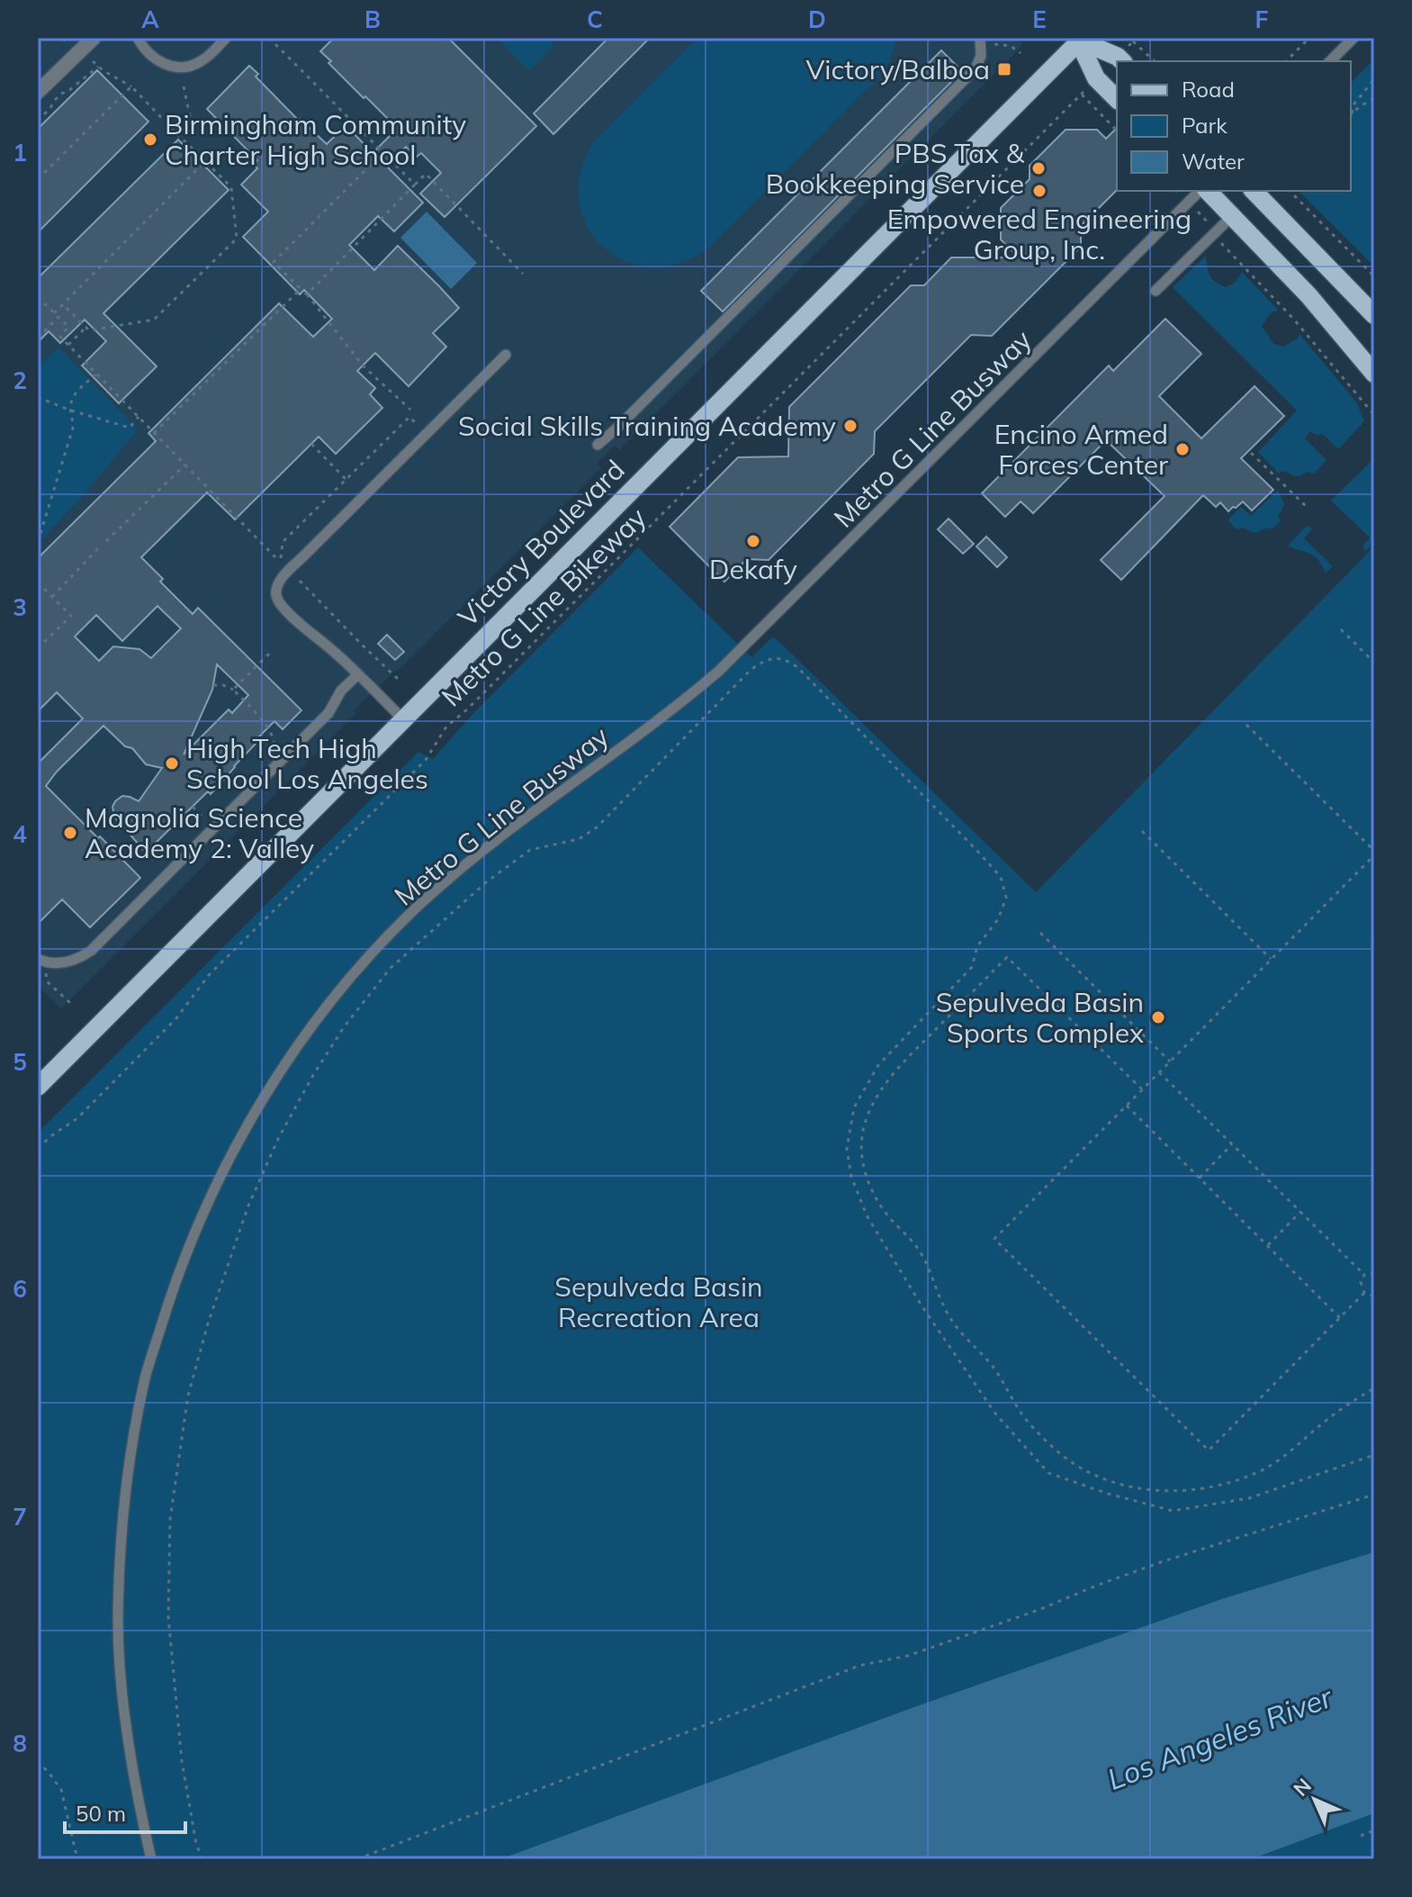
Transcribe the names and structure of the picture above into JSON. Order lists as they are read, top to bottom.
{
  "streets": {
    "main road": ["Victory Boulevard"],
    "lane": ["Metro G Line Busway"],
    "path": ["Metro G Line Bikeway"]
  },
  "water": ["Los Angeles River"],
  "parks": ["Sepulveda Basin Recreation Area"],
  "places": {
    "transit": ["Victory/Balboa"],
    "other": [
      "Birmingham Community Charter High School",
      "PBS Tax & Bookkeeping Service",
      "Empowered Engineering Group, Inc.",
      "Social Skills Training Academy",
      "Encino Armed Forces Center",
      "Dekafy",
      "High Tech High School Los Angeles",
      "Magnolia Science Academy 2: Valley",
      "Sepulveda Basin Sports Complex"
    ]
  },
  "legend": ["Road", "Park", "Water"],
  "scale_bar": "50 m",
  "north": "top left",
  "grid": {
    "columns": [
      "A",
      "B",
      "C",
      "D",
      "E",
      "F"
    ],
    "rows": [
      "1",
      "2",
      "3",
      "4",
      "5",
      "6",
      "7",
      "8"
    ]
  }
}
